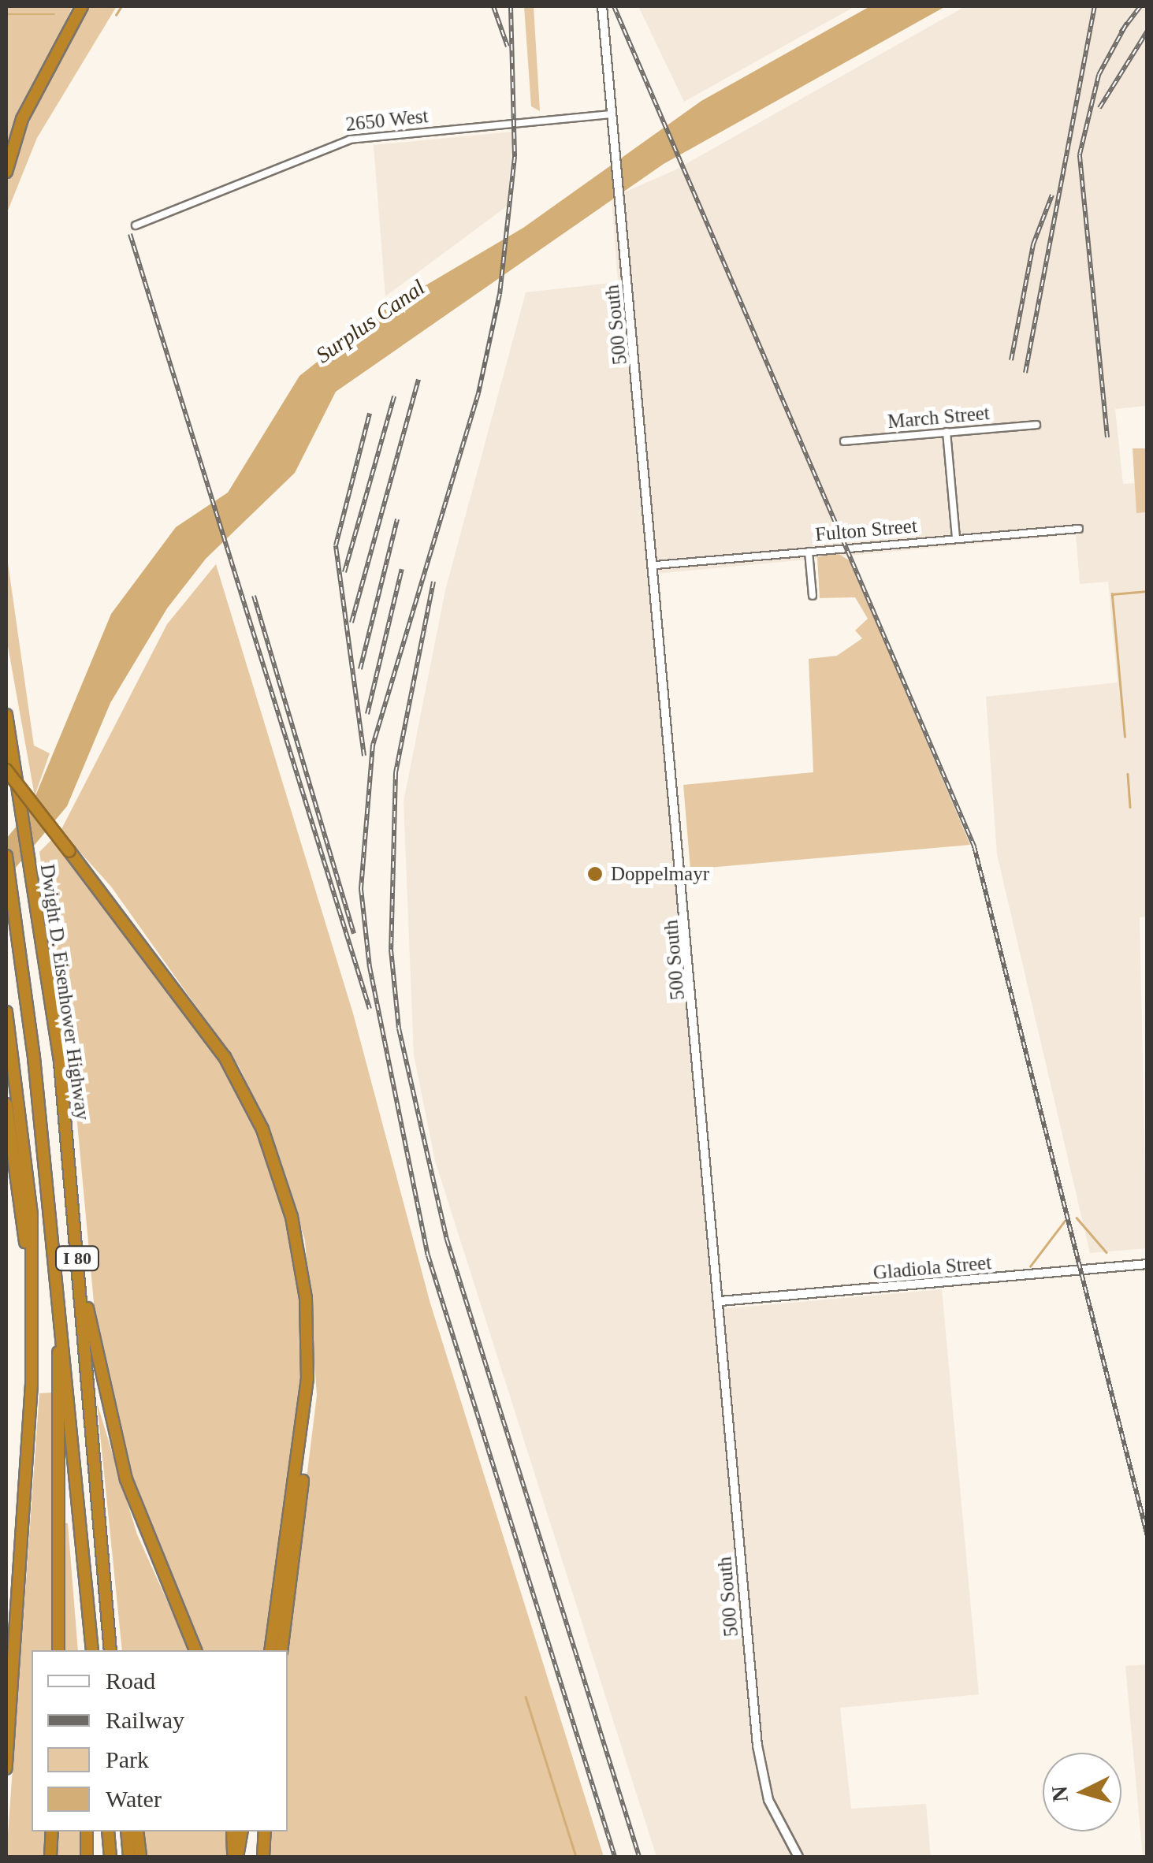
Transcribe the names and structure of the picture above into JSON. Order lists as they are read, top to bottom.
{
  "streets": {
    "highway": ["Dwight D. Eisenhower Highway", "I 80"],
    "street": [
      "2650 West",
      "500 South",
      "March Street",
      "Fulton Street",
      "Gladiola Street"
    ]
  },
  "crossings": [
    ["2650 West", "500 South"],
    ["500 South", "Fulton Street"],
    ["500 South", "Gladiola Street"]
  ],
  "water": ["Surplus Canal"],
  "places": ["Doppelmayr"],
  "legend": [
    "Road",
    "Railway",
    "Park",
    "Water"
  ],
  "north": "left"
}
